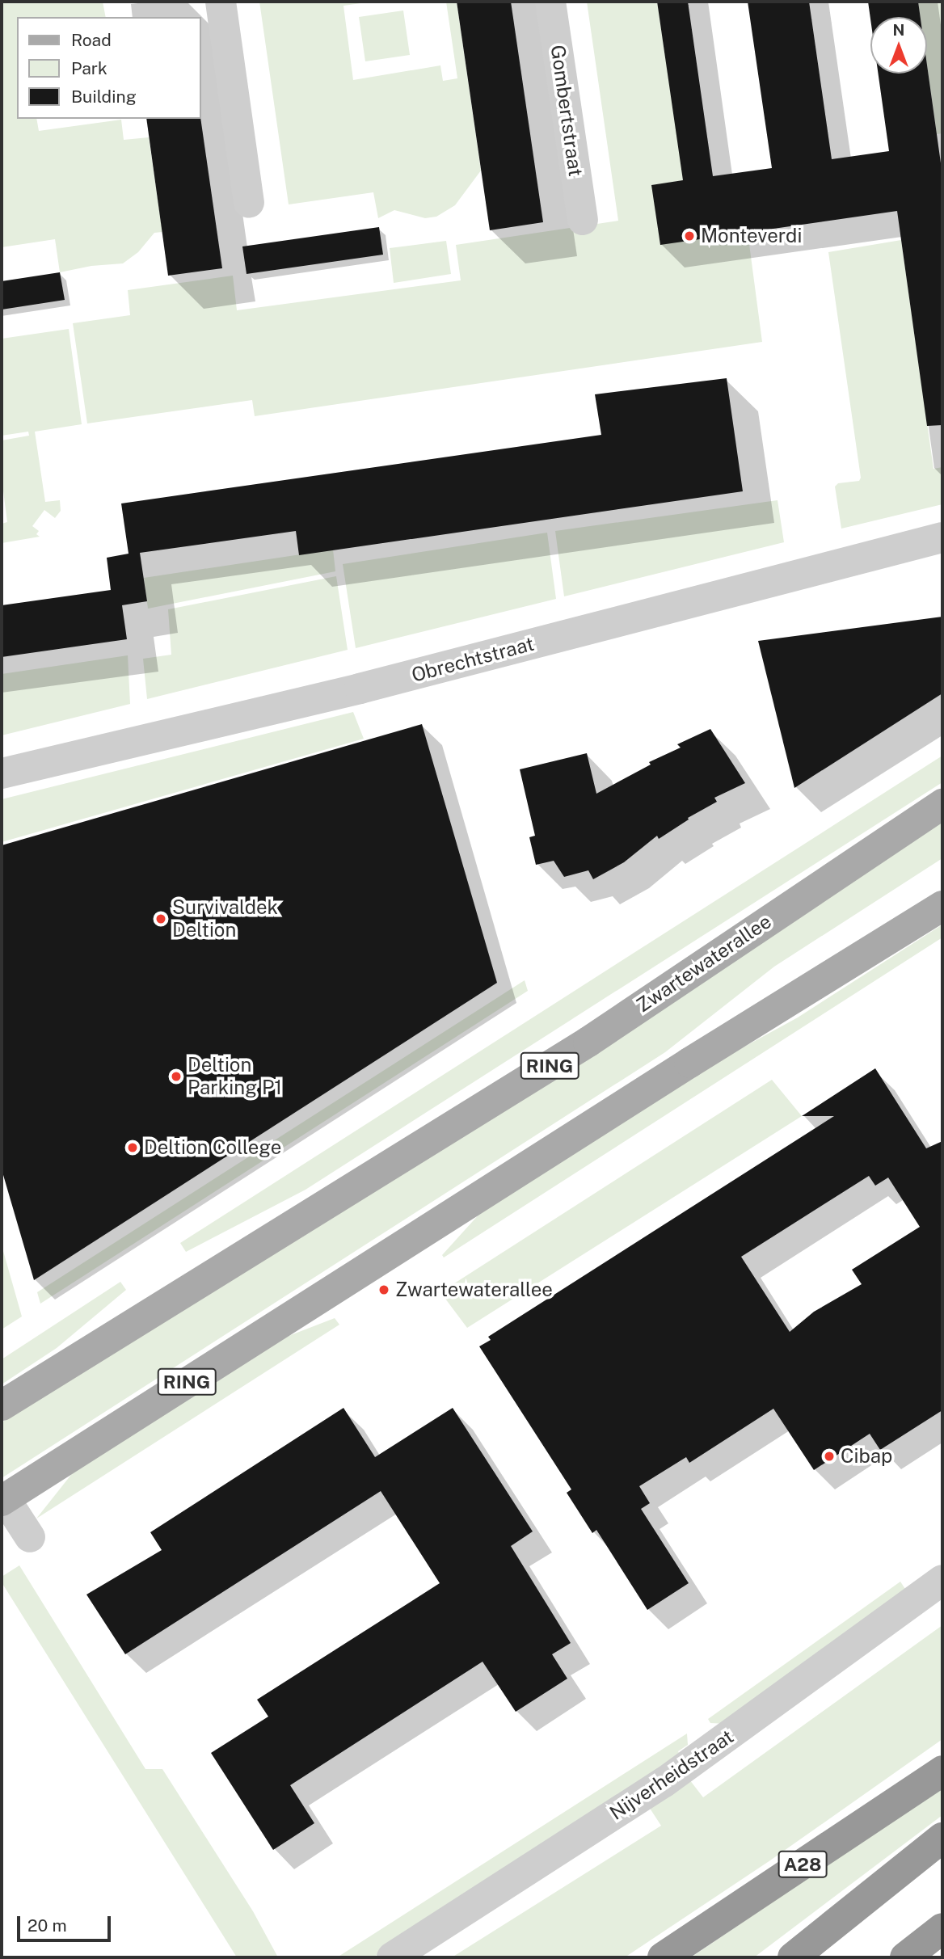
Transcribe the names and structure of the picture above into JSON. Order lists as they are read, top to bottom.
{
  "streets": {
    "highway": ["A28"],
    "main road": ["Zwartewaterallee", "RING"],
    "street": ["Gombertstraat", "Obrechtstraat", "Nijverheidstraat"]
  },
  "places": [
    "Monteverdi",
    "Survivaldek Deltion",
    "Deltion Parking P1",
    "Deltion College",
    "Zwartewaterallee",
    "Cibap"
  ],
  "legend": ["Road", "Park", "Building"],
  "scale_bar": "20 m",
  "north": "top"
}
